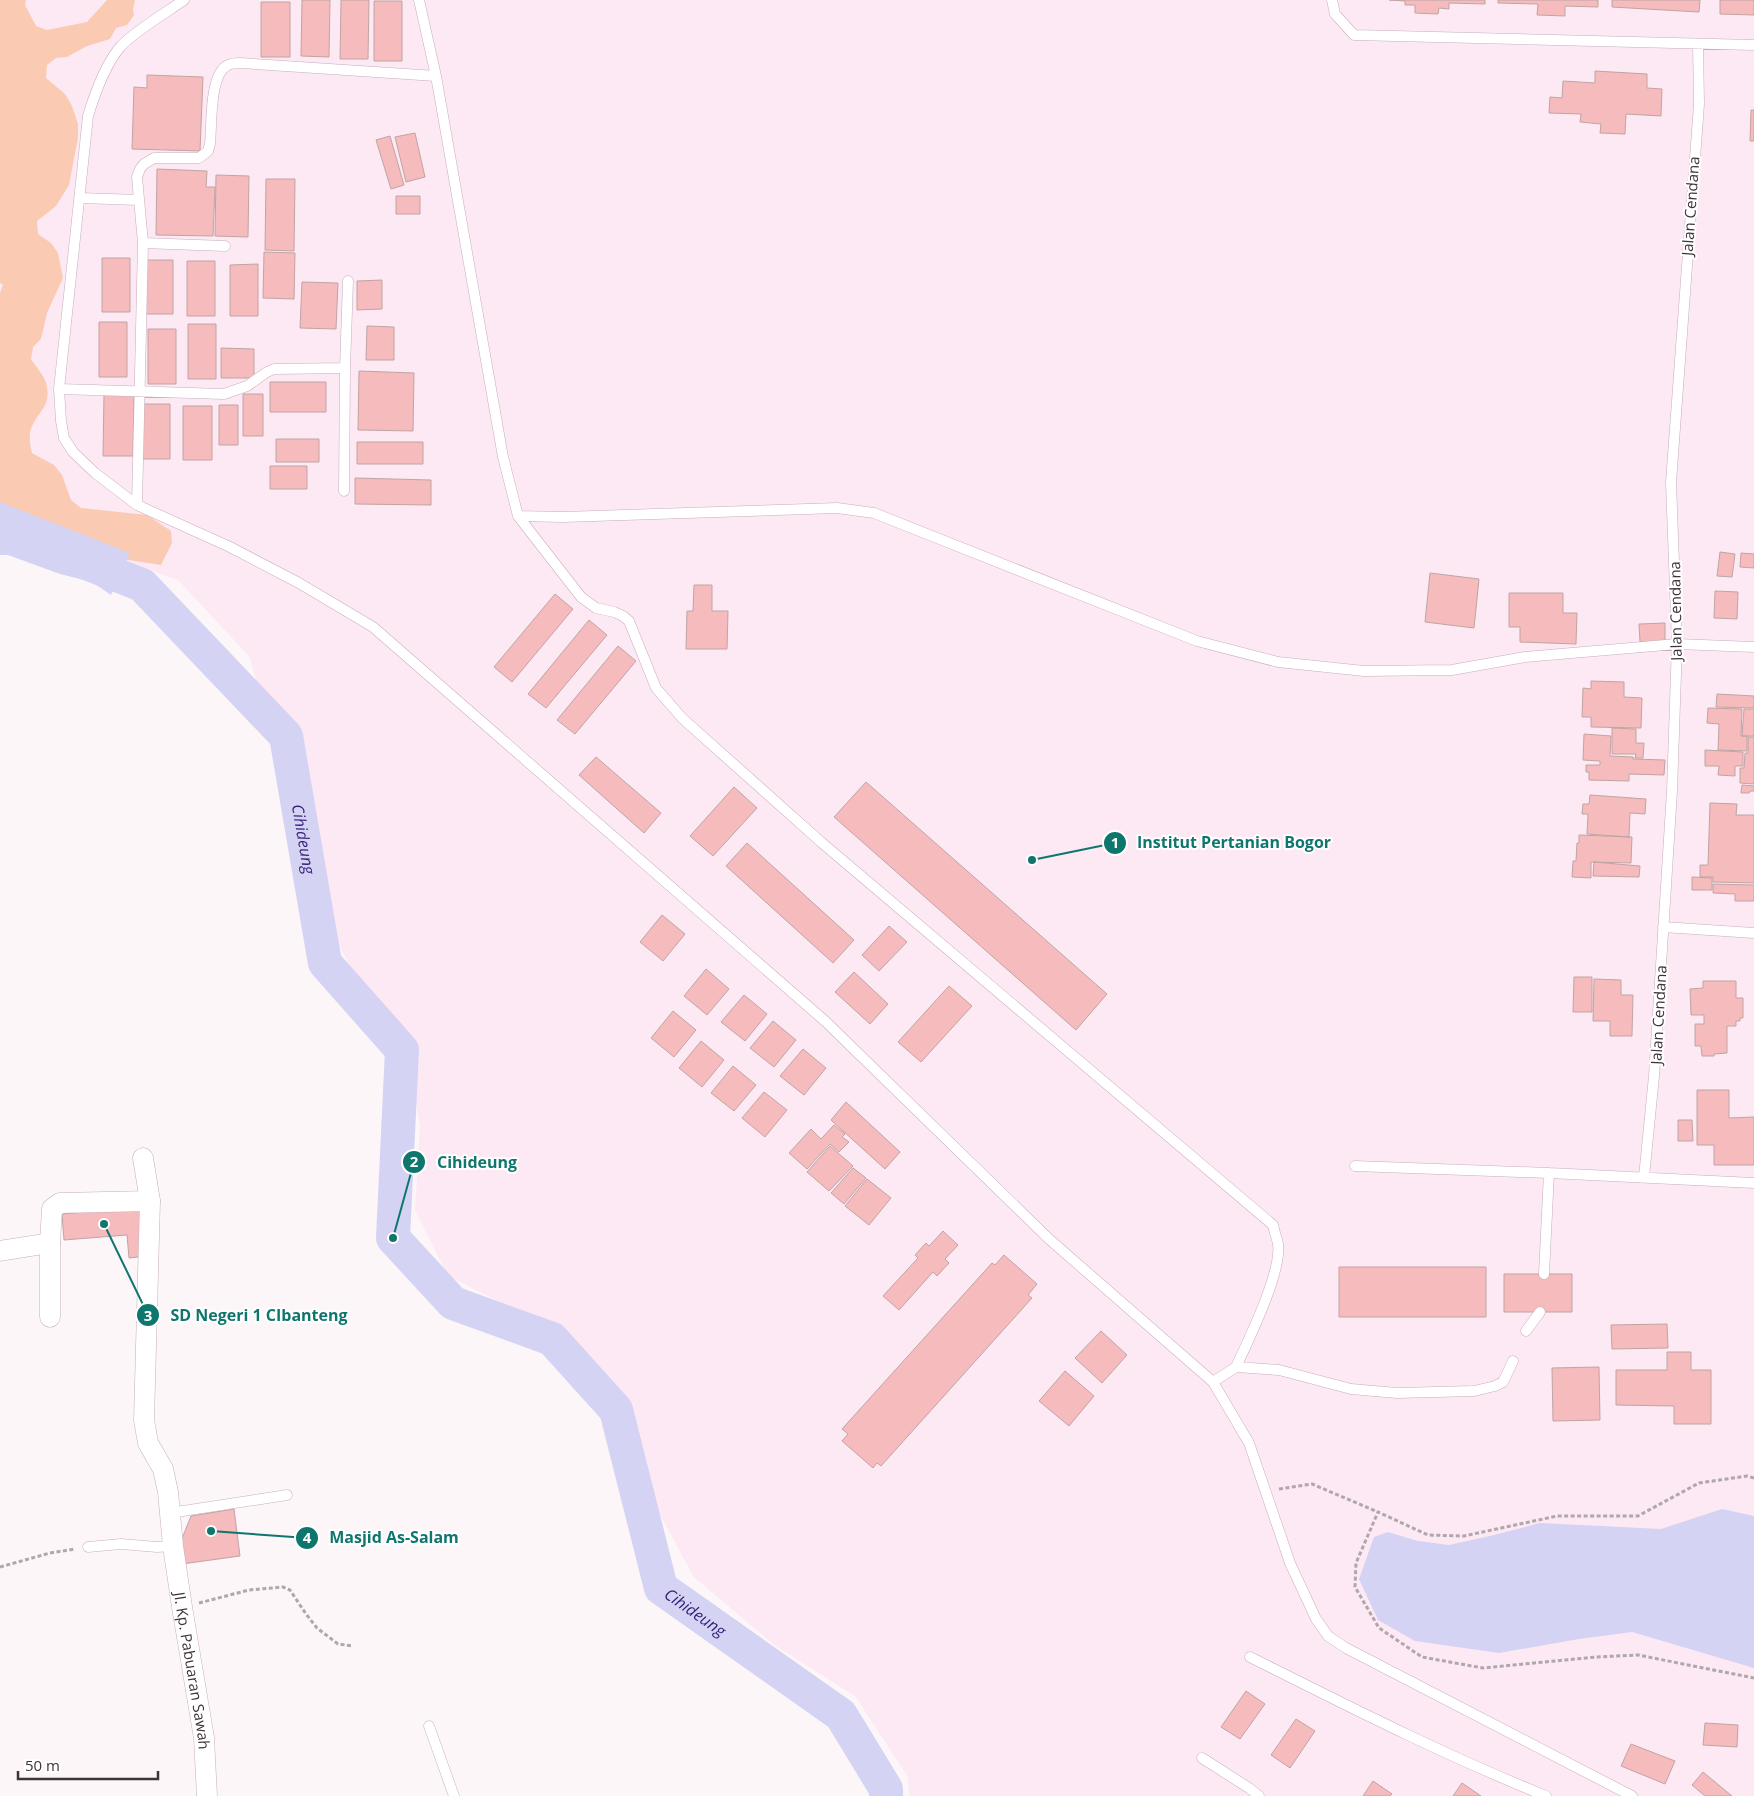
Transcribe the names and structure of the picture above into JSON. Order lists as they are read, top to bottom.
{
  "streets": {
    "street": ["Jl. Kp. Pabuaran Sawah"],
    "lane": ["Jalan Cendana"]
  },
  "water": ["Cihideung"],
  "places": [
    "Institut Pertanian Bogor",
    "SD Negeri 1 CIbanteng",
    "Cihideung",
    "Masjid As-Salam"
  ],
  "scale_bar": "50 m"
}
